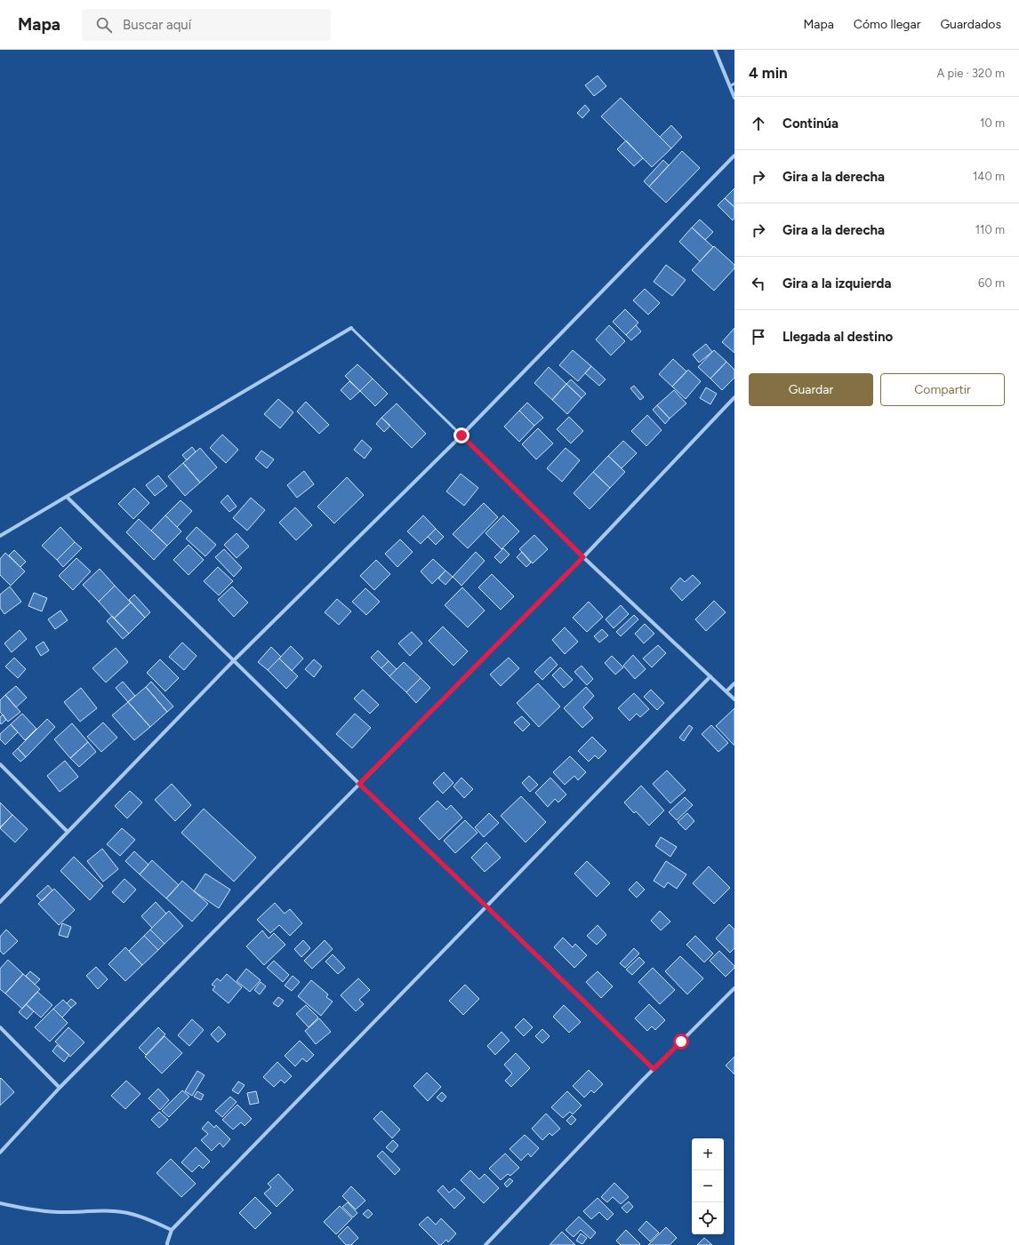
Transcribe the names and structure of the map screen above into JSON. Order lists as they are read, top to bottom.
{
  "page": {
    "header": "Mapa",
    "search": "Buscar aquí",
    "nav": ["Mapa", "Cómo llegar", "Guardados"],
    "heading": ["4 min", "A pie · 320 m"],
    "list": [
      ["Continúa", "10 m"],
      ["Gira a la derecha", "140 m"],
      ["Gira a la derecha", "110 m"],
      ["Gira a la izquierda", "60 m"],
      "Llegada al destino"
    ],
    "buttons": ["Guardar", "Compartir"],
    "map_buttons": ["+", "−"]
  }
}
